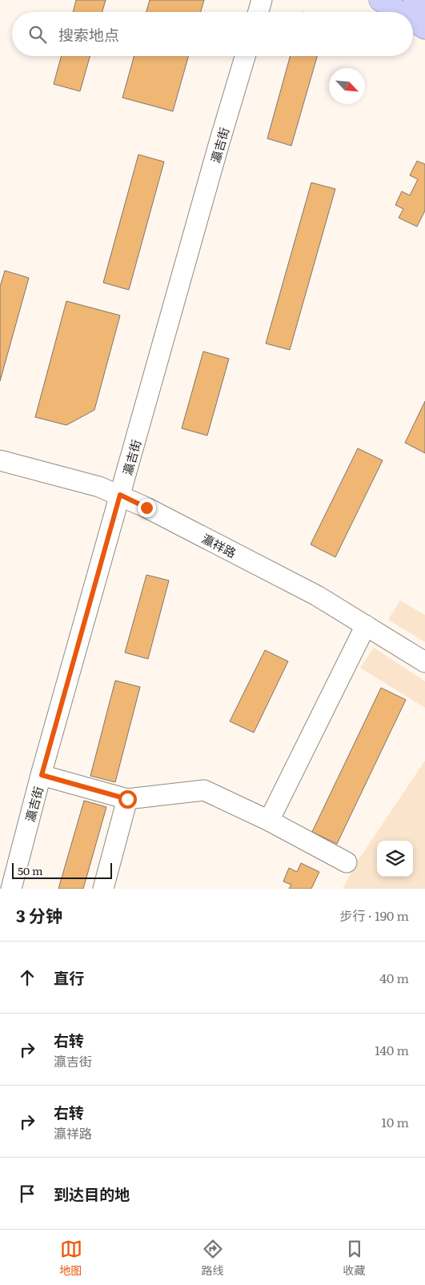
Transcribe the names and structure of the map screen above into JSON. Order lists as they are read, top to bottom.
{
  "streets": {
    "street": ["瀛吉街", "瀛祥路"]
  },
  "crossings": [
    ["瀛吉街", "瀛祥路"]
  ],
  "scale_bar": "50 m",
  "north": "bottom right",
  "page": {
    "search": "搜索地点",
    "scale": "50 m",
    "heading": ["3 分钟", "步行 · 190 m"],
    "list": [
      ["直行", "40 m"],
      ["右转", "瀛吉街", "140 m"],
      ["右转", "瀛祥路", "10 m"],
      "到达目的地"
    ],
    "nav": ["地图", "路线", "收藏"]
  }
}
